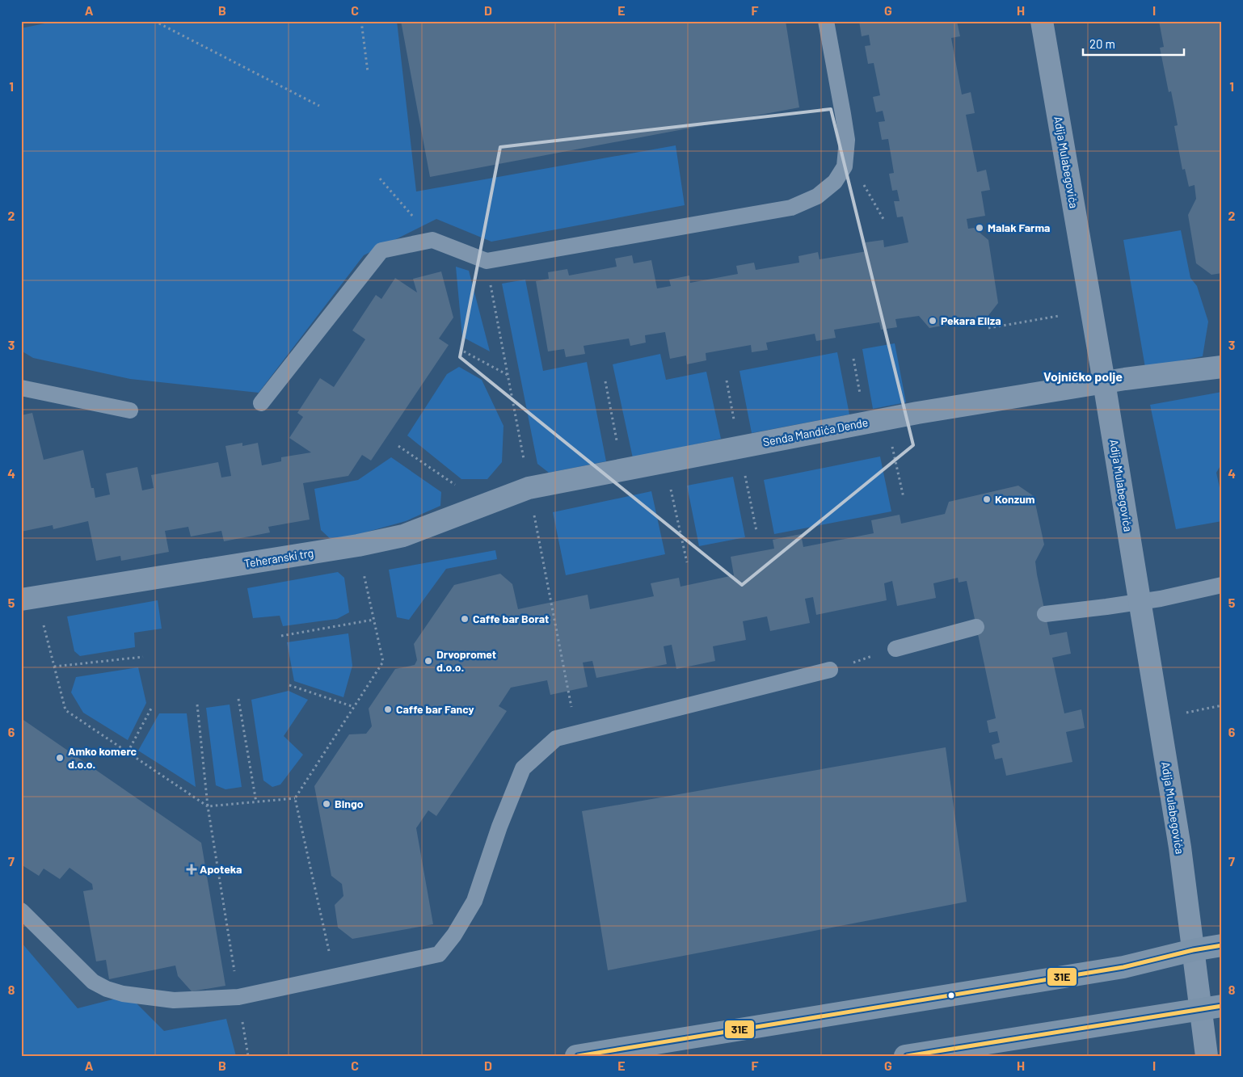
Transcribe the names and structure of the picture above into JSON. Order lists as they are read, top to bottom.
{
  "streets": {
    "street": ["Adija Mulabegovića", "Senda Mandića Dende", "Teheranski trg"]
  },
  "crossings": [
    ["Adija Mulabegovića", "Senda Mandića Dende"],
    ["Senda Mandića Dende", "Teheranski trg"]
  ],
  "districts": ["Vojničko polje"],
  "places": {
    "other": [
      "Malak Farma",
      "Pekara Eliza",
      "Konzum",
      "Caffe bar Borat",
      "Drvopromet d.o.o.",
      "Caffe bar Fancy",
      "Amko komerc d.o.o.",
      "Bingo"
    ],
    "health": ["Apoteka"]
  },
  "lines": ["transit line 31E"],
  "scale_bar": "20 m",
  "grid": {
    "columns": [
      "A",
      "B",
      "C",
      "D",
      "E",
      "F",
      "G",
      "H",
      "I"
    ],
    "rows": [
      "1",
      "2",
      "3",
      "4",
      "5",
      "6",
      "7",
      "8"
    ]
  }
}
